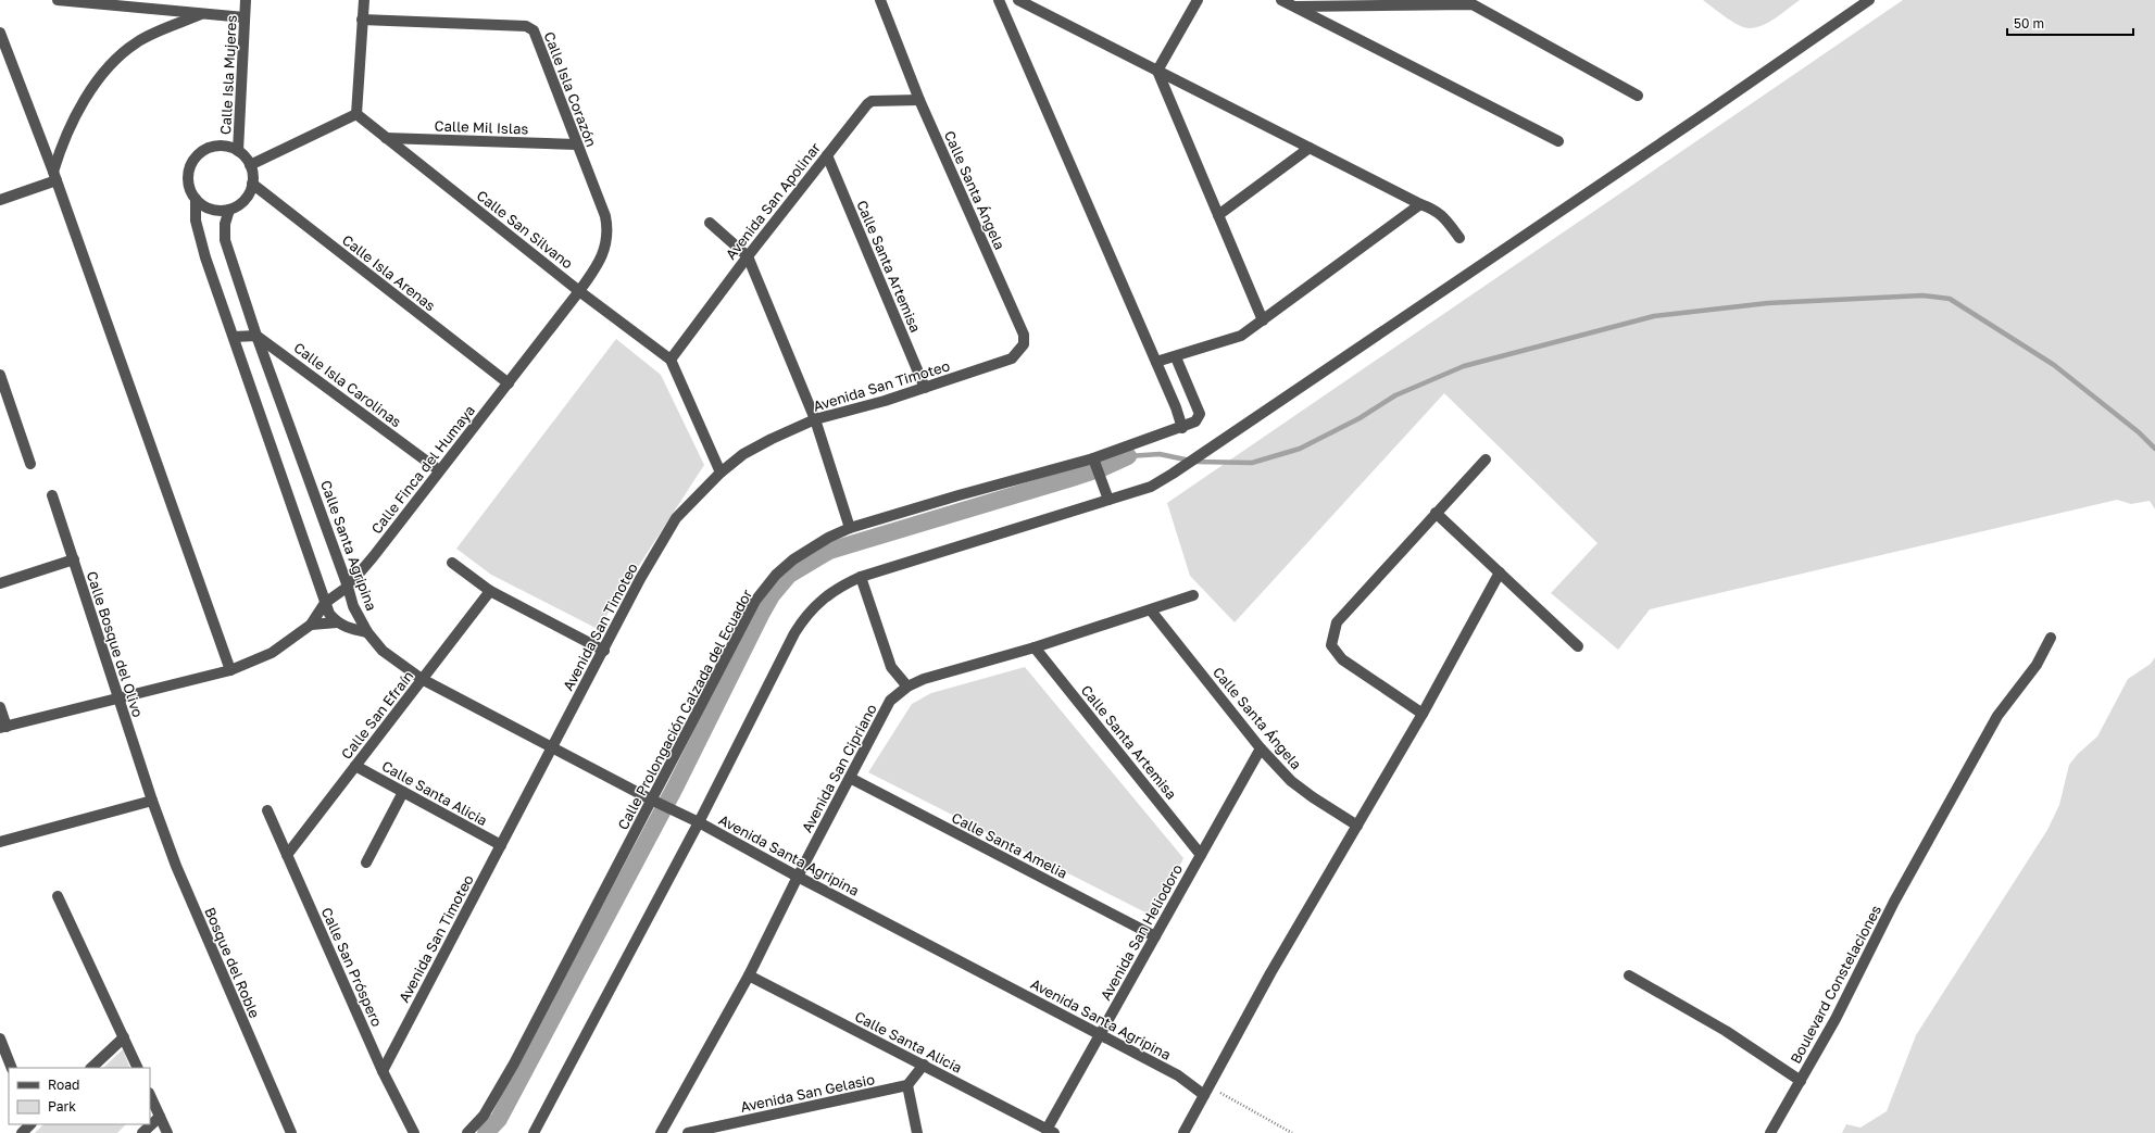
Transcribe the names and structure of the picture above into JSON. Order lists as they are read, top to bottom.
{
  "streets": {
    "street": [
      "Calle Isla Mujeres",
      "Calle Isla Corazón",
      "Calle Mil Islas",
      "Calle Santa Ángela",
      "Avenida San Apolinar",
      "Calle San Silvano",
      "Calle Santa Artemisa",
      "Calle Isla Arenas",
      "Calle Isla Carolinas",
      "Avenida San Timoteo",
      "Calle Finca del Humaya",
      "Calle Santa Agripina",
      "Calle Bosque del Olivo",
      "Calle Prolongación Calzada del Ecuador",
      "Calle San Efraín",
      "Avenida San Cipriano",
      "Calle Santa Alicia",
      "Calle Santa Amelia",
      "Avenida Santa Agripina",
      "Avenida San Heliodoro",
      "Bosque del Roble",
      "Calle San Próspero",
      "Boulevard Constelaciones",
      "Avenida San Gelasio"
    ]
  },
  "crossings": [
    ["Calle Isla Mujeres", "Calle Isla Arenas"],
    ["Calle Isla Mujeres", "Calle Santa Agripina"],
    ["Calle Isla Corazón", "Calle Mil Islas"],
    ["Calle Isla Corazón", "Calle San Silvano"],
    ["Calle Isla Corazón", "Calle Finca del Humaya"],
    ["Calle Mil Islas", "Calle San Silvano"],
    ["Calle Santa Ángela", "Avenida San Apolinar"],
    ["Calle Santa Ángela", "Avenida San Timoteo"],
    ["Calle Santa Ángela", "Avenida San Cipriano"],
    ["Calle Santa Ángela", "Avenida San Heliodoro"],
    ["Avenida San Apolinar", "Calle San Silvano"],
    ["Avenida San Apolinar", "Calle Santa Artemisa"],
    ["Calle San Silvano", "Avenida San Timoteo"],
    ["Calle San Silvano", "Calle Finca del Humaya"],
    ["Calle Santa Artemisa", "Avenida San Timoteo"],
    ["Calle Santa Artemisa", "Avenida San Cipriano"],
    ["Calle Santa Artemisa", "Avenida San Heliodoro"],
    ["Calle Isla Arenas", "Calle Finca del Humaya"],
    ["Calle Isla Arenas", "Calle Santa Agripina"],
    ["Calle Isla Carolinas", "Calle Finca del Humaya"],
    ["Calle Isla Carolinas", "Calle Santa Agripina"],
    ["Avenida San Timoteo", "Calle Santa Alicia"],
    ["Avenida San Timoteo", "Avenida Santa Agripina"],
    ["Avenida San Timoteo", "Calle San Próspero"],
    ["Calle Finca del Humaya", "Calle Santa Agripina"],
    ["Calle Finca del Humaya", "Calle Bosque del Olivo"],
    ["Calle Santa Agripina", "Avenida Santa Agripina"],
    ["Calle Bosque del Olivo", "Bosque del Roble"],
    ["Calle Prolongación Calzada del Ecuador", "Avenida Santa Agripina"],
    ["Calle San Efraín", "Calle Santa Alicia"],
    ["Calle San Efraín", "Avenida Santa Agripina"],
    ["Calle San Efraín", "Calle San Próspero"],
    ["Avenida San Cipriano", "Calle Santa Alicia"],
    ["Avenida San Cipriano", "Calle Santa Amelia"],
    ["Avenida San Cipriano", "Avenida Santa Agripina"],
    ["Calle Santa Alicia", "Avenida San Heliodoro"],
    ["Calle Santa Amelia", "Avenida San Heliodoro"],
    ["Avenida Santa Agripina", "Avenida San Heliodoro"]
  ],
  "legend": ["Road", "Park"],
  "scale_bar": "50 m"
}
